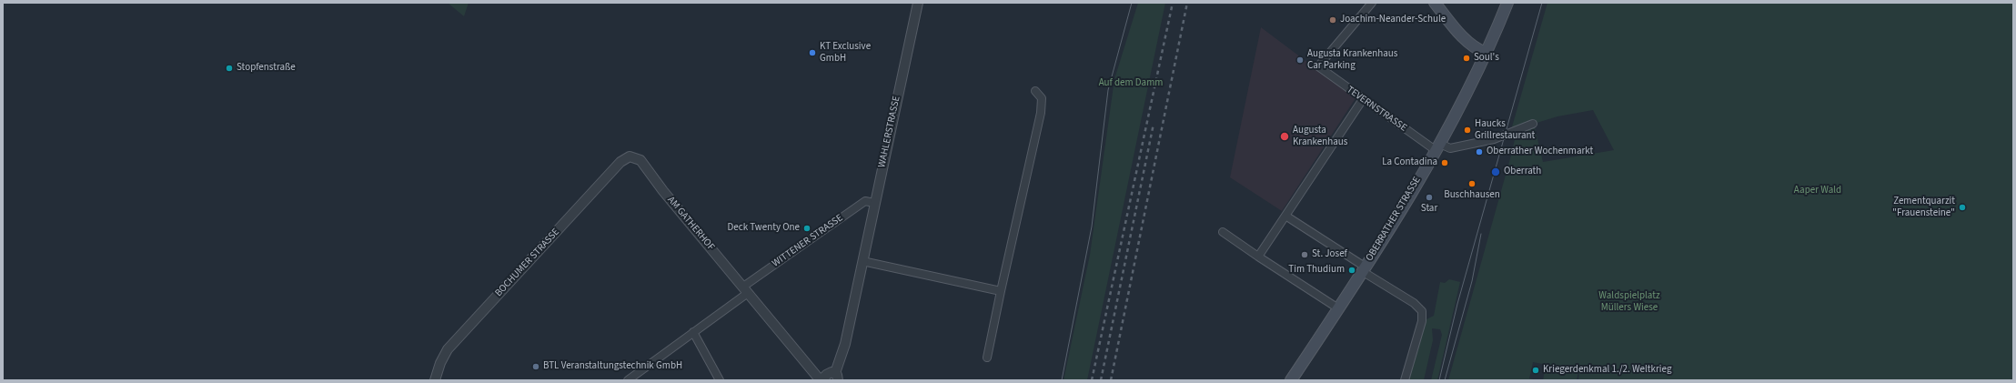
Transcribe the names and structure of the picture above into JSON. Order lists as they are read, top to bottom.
{
  "streets": {
    "main road": ["OBERRATHER STRASSE"],
    "street": [
      "TEVERNSTRASSE",
      "WAHLERSTRASSE",
      "AM GATHERHOF",
      "WITTENER STRASSE",
      "BOCHUMER STRASSE"
    ]
  },
  "crossings": [
    ["TEVERNSTRASSE", "OBERRATHER STRASSE"],
    ["WAHLERSTRASSE", "WITTENER STRASSE"],
    ["AM GATHERHOF", "WITTENER STRASSE"],
    ["AM GATHERHOF", "BOCHUMER STRASSE"]
  ],
  "parks": ["Auf dem Damm", "Aaper Wald", "Waldspielplatz Müllers Wiese"],
  "places": [
    "Joachim-Neander-Schule",
    "KT Exclusive GmbH",
    "Soul's",
    "Augusta Krankenhaus Car Parking",
    "Stopfenstraße",
    "Haucks Grillrestaurant",
    "Augusta Krankenhaus",
    "Oberrather Wochenmarkt",
    "La Contadina",
    "Oberrath",
    "Buschhausen",
    "Star",
    "Zementquarzit \"Frauensteine\"",
    "Deck Twenty One",
    "St. Josef",
    "Tim Thudium",
    "BTL Veranstaltungstechnik GmbH",
    "Kriegerdenkmal 1./2. Weltkrieg"
  ]
}
